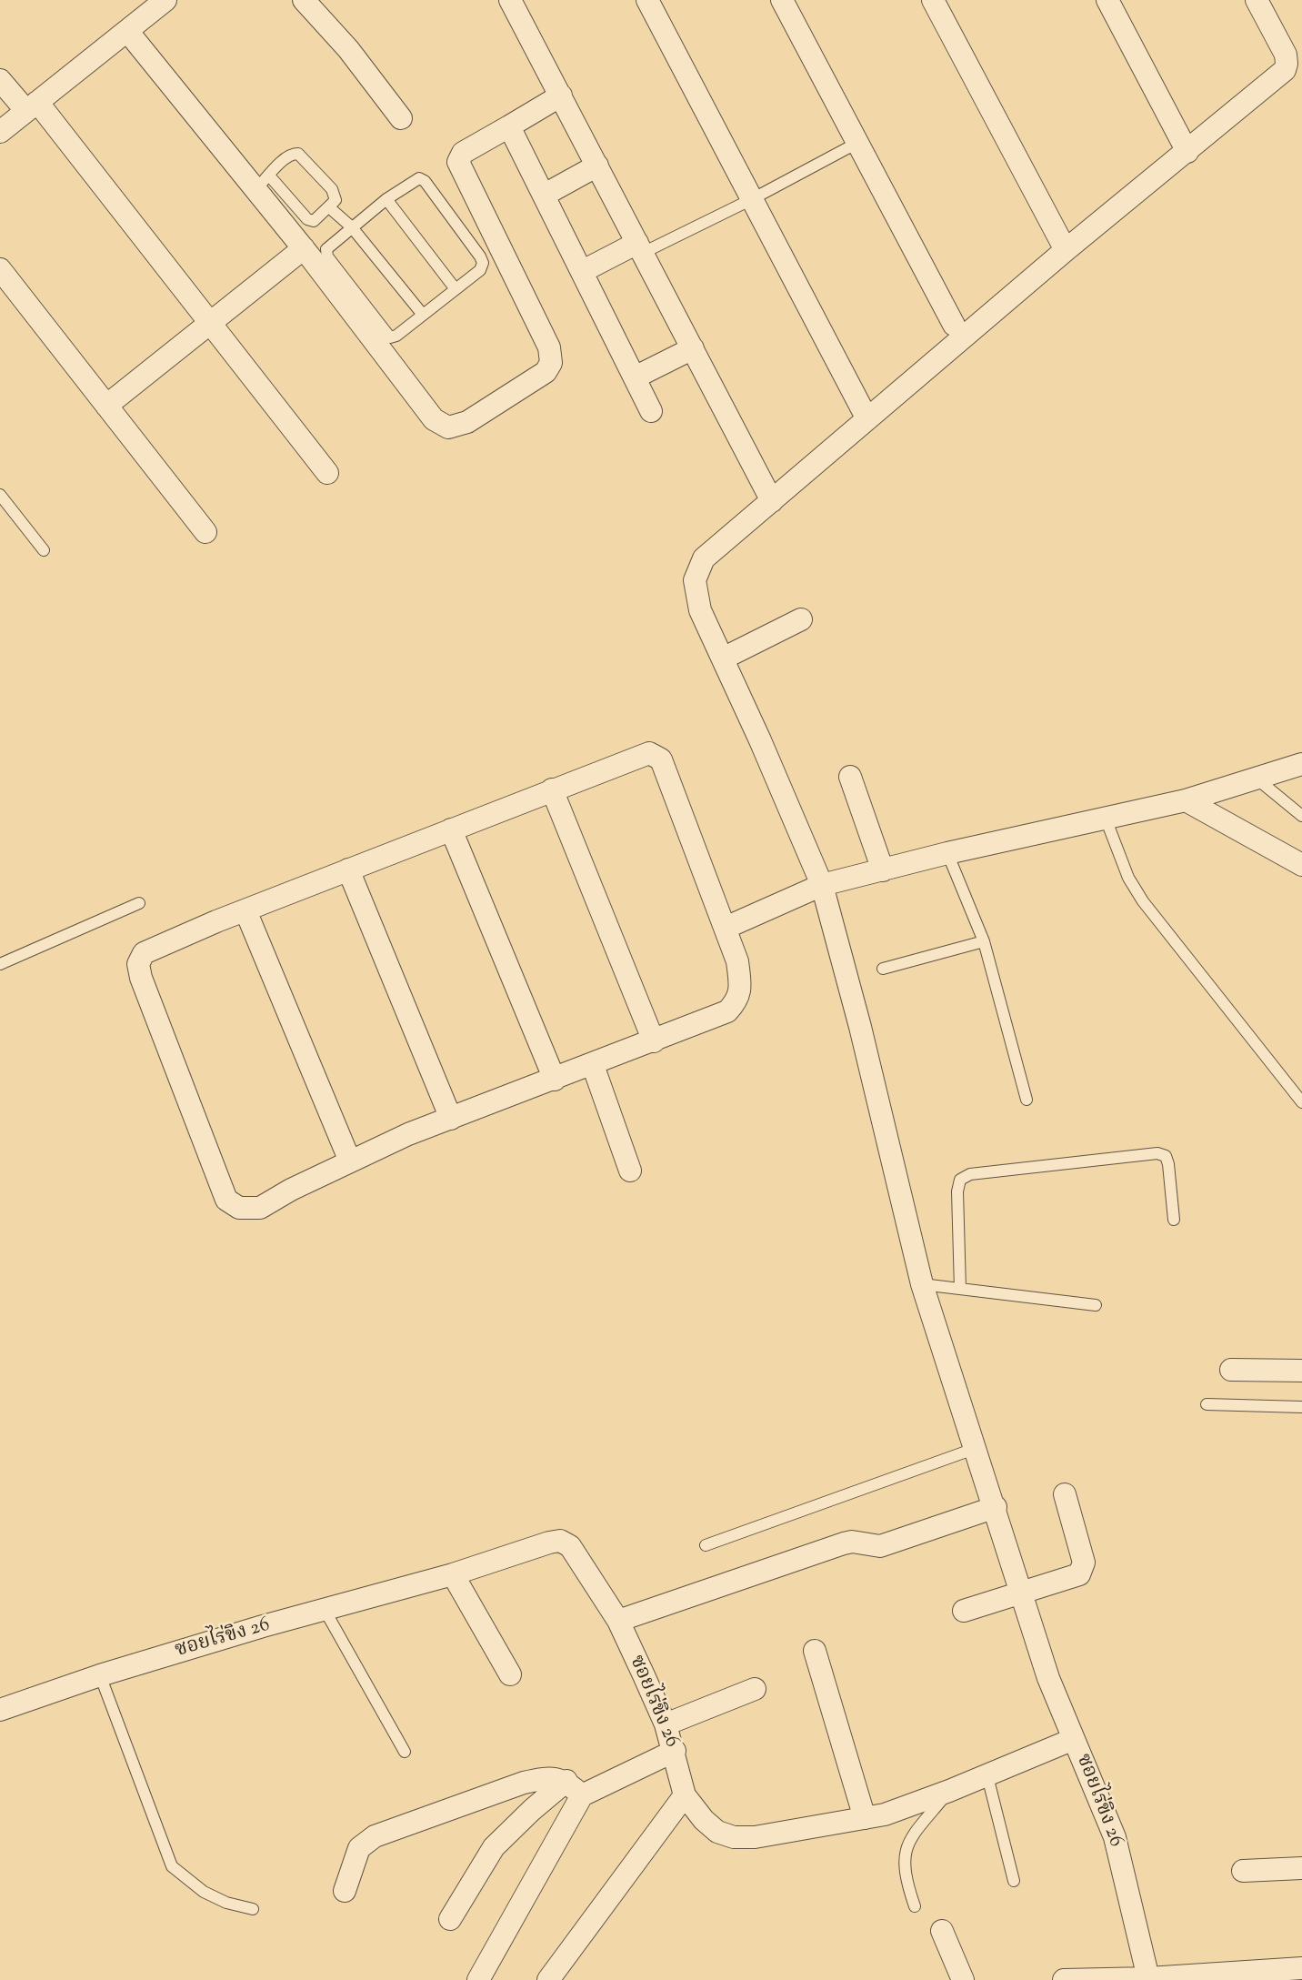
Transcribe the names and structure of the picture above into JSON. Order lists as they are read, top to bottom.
{
  "streets": {
    "street": ["ซอยไร่ขิง 26"]
  }
}
